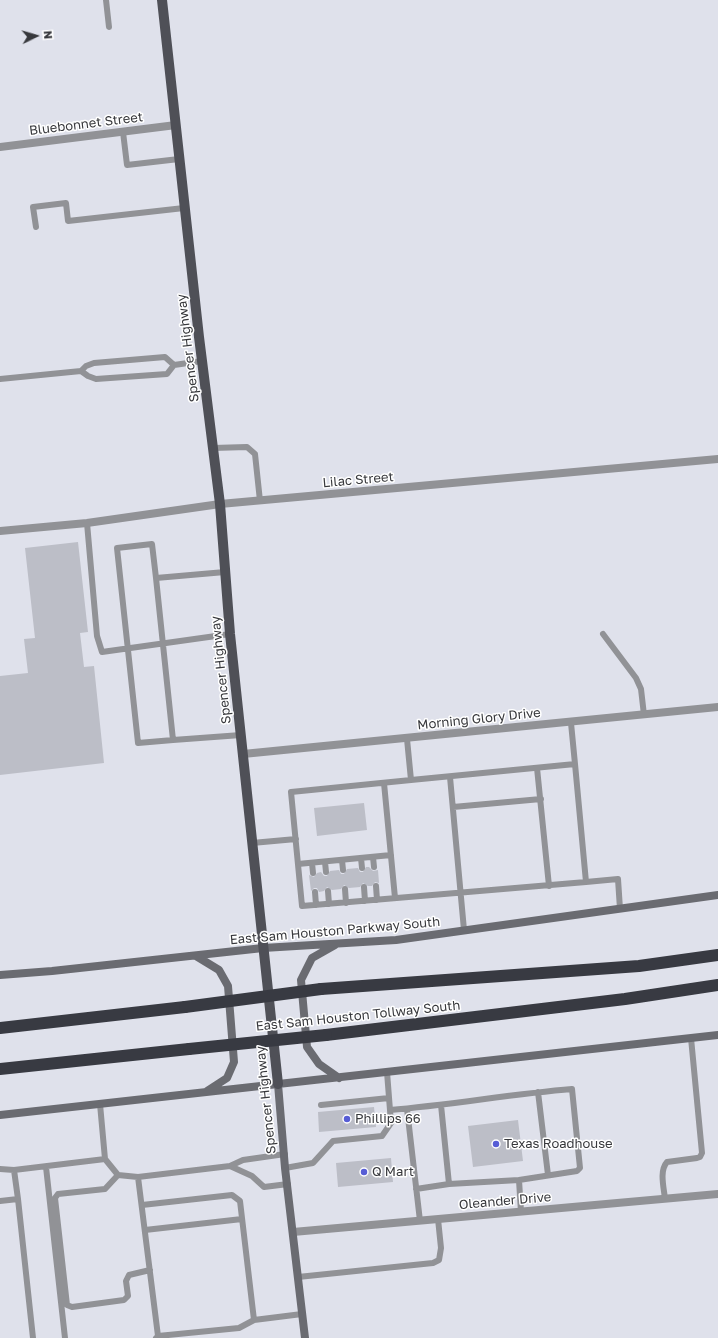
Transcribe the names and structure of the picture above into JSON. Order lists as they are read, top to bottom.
{
  "streets": {
    "highway": ["East Sam Houston Tollway South"],
    "main road": ["Spencer Highway", "East Sam Houston Parkway South"],
    "street": [
      "Bluebonnet Street",
      "Lilac Street",
      "Morning Glory Drive",
      "Oleander Drive"
    ]
  },
  "crossings": [
    ["Bluebonnet Street", "Spencer Highway"],
    ["Spencer Highway", "Lilac Street"],
    ["Spencer Highway", "Morning Glory Drive"],
    ["Spencer Highway", "East Sam Houston Parkway South"],
    ["Spencer Highway", "Oleander Drive"]
  ],
  "places": ["Phillips 66", "Texas Roadhouse", "Q Mart"],
  "north": "right"
}
